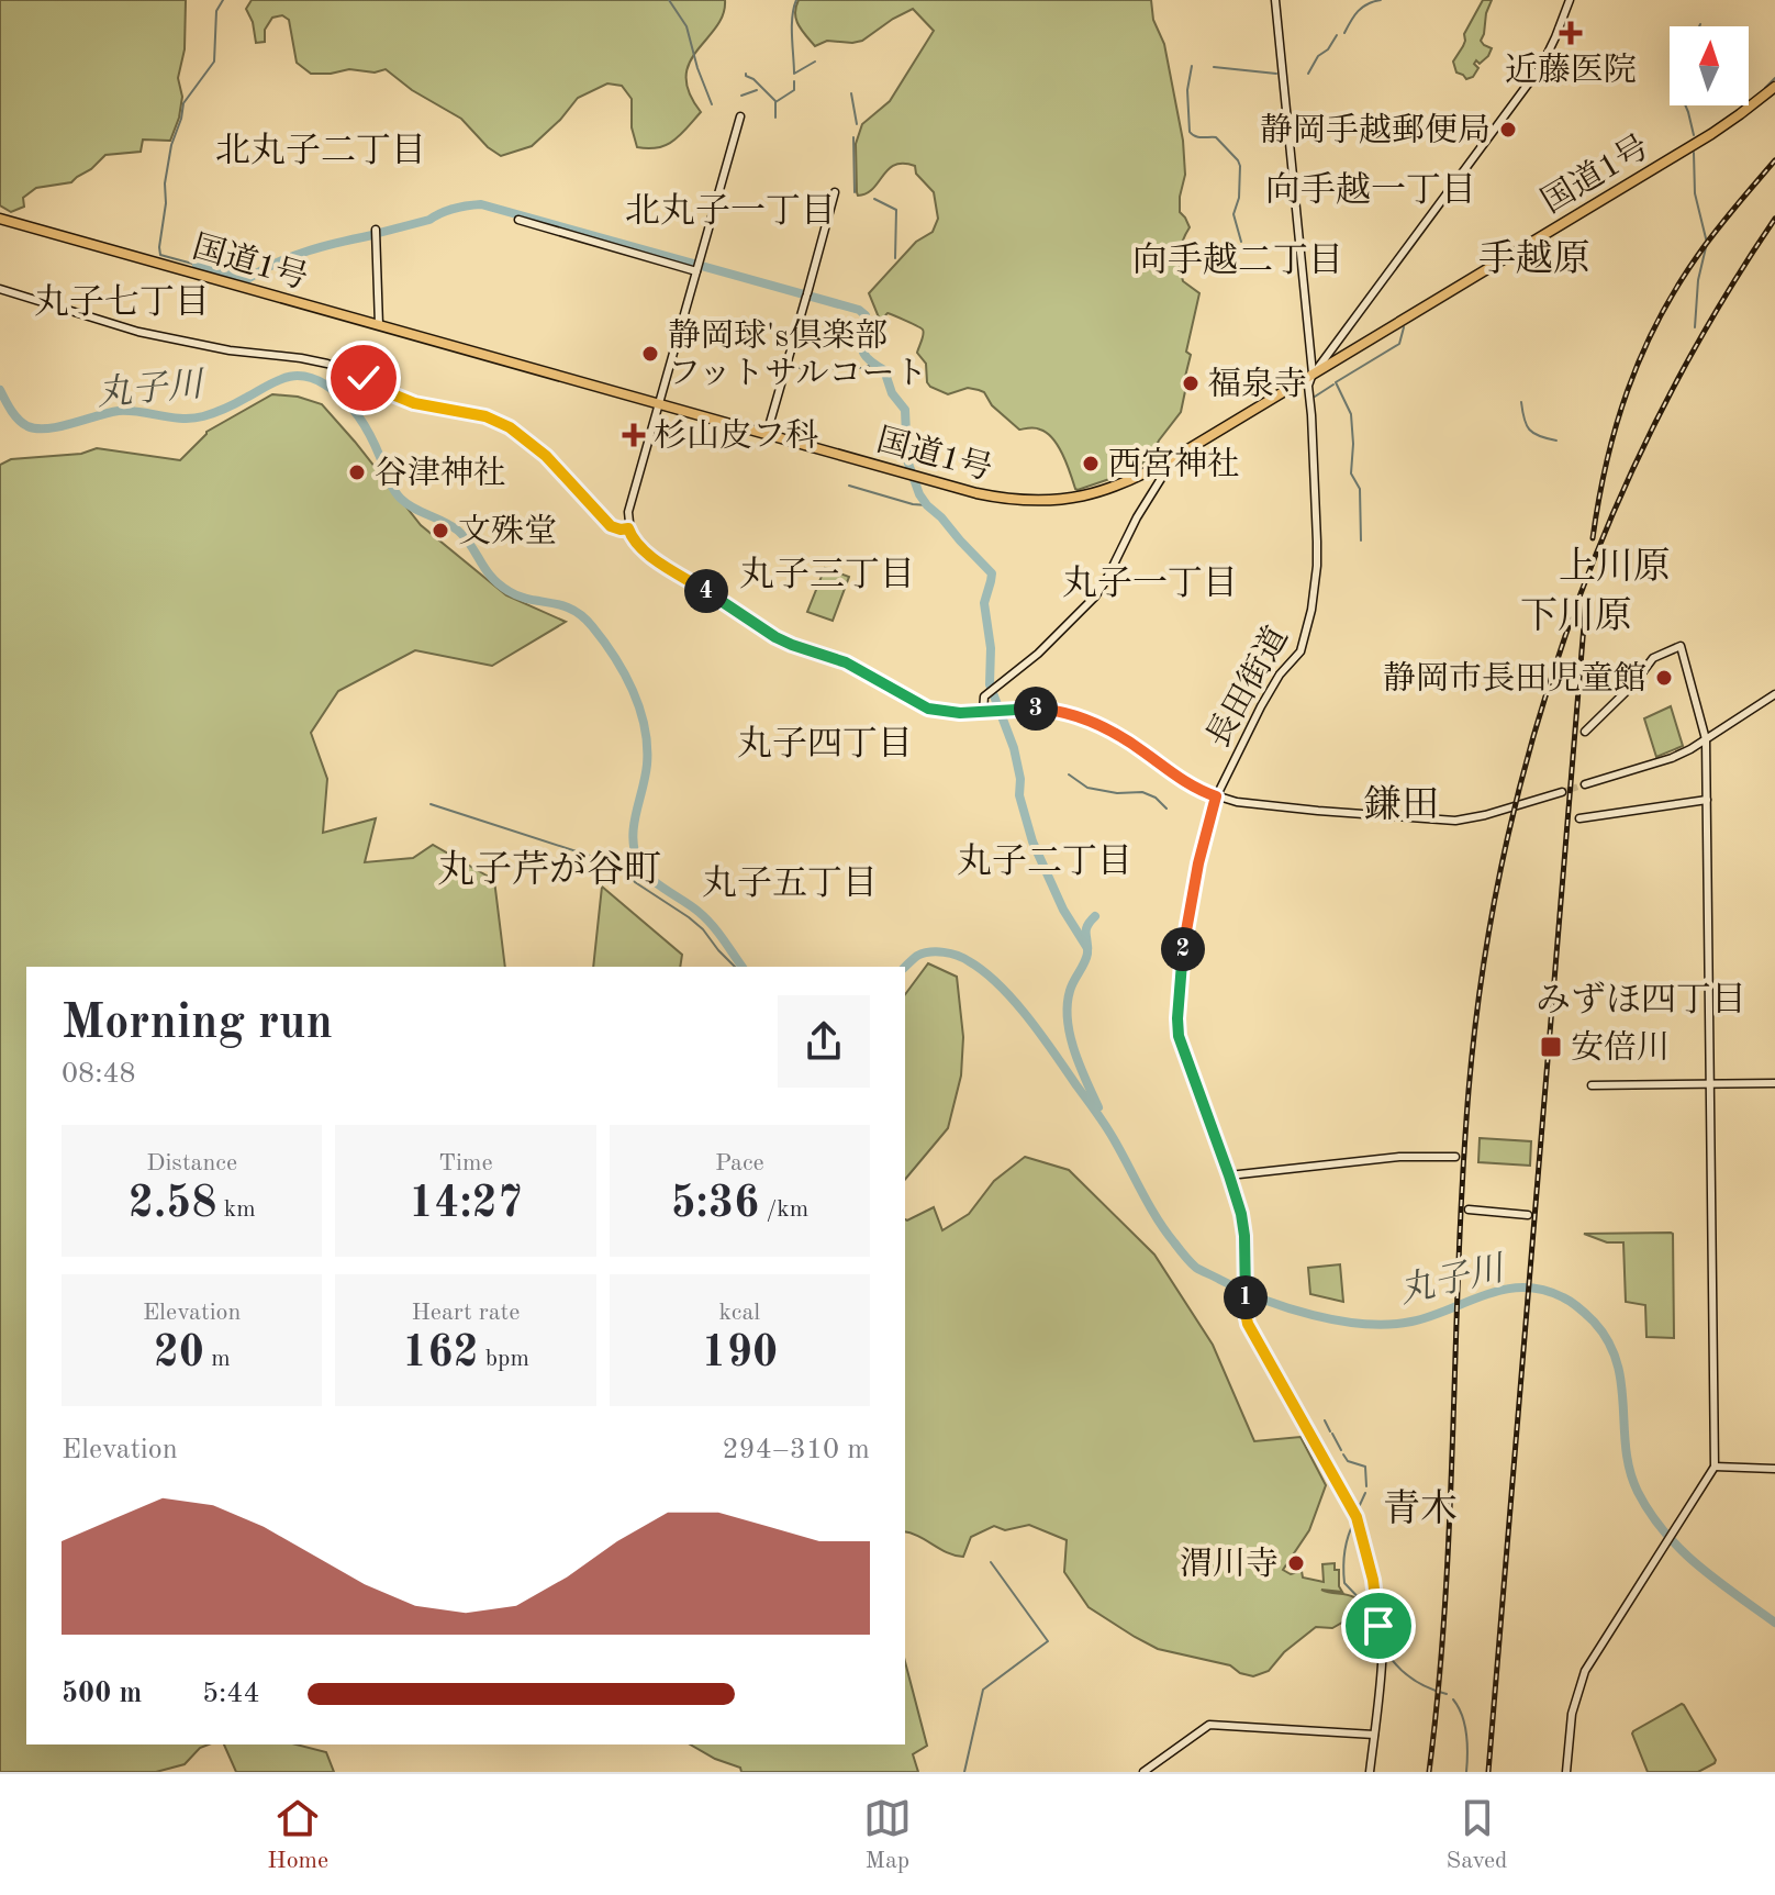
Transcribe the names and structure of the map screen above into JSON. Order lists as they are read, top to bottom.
{
  "streets": {
    "highway": ["国道1号"],
    "street": ["長田街道"]
  },
  "crossings": [
    ["国道1号", "長田街道"]
  ],
  "districts": [
    "北丸子二丁目",
    "向手越一丁目",
    "北丸子一丁目",
    "手越原",
    "向手越二丁目",
    "丸子七丁目",
    "上川原",
    "丸子三丁目",
    "丸子一丁目",
    "下川原",
    "丸子四丁目",
    "鎌田",
    "丸子二丁目",
    "丸子芹が谷町",
    "丸子五丁目",
    "みずほ四丁目",
    "青木"
  ],
  "water": ["丸子川"],
  "places": {
    "health": ["近藤医院", "杉山皮フ科"],
    "other": [
      "静岡手越郵便局",
      "静岡球's倶楽部 フットサルコート",
      "福泉寺",
      "西宮神社",
      "谷津神社",
      "文殊堂",
      "静岡市長田児童館",
      "渭川寺"
    ],
    "transit": ["安倍川"]
  },
  "north": "top",
  "page": {
    "pins": [
      "4",
      "3",
      "2",
      "1"
    ],
    "heading": ["Morning run", "08:48"],
    "stats": [
      ["Distance", "2.58 km"],
      ["Time", "14:27"],
      ["Pace", "5:36 /km"],
      ["Elevation", "20 m"],
      ["Heart rate", "162 bpm"],
      ["kcal", "190"]
    ],
    "chart": ["Elevation", "294–310 m"],
    "list": [
      {
        "name": "500 m",
        "note": "5:44"
      }
    ],
    "tabs": ["Home", "Map", "Saved"]
  }
}
